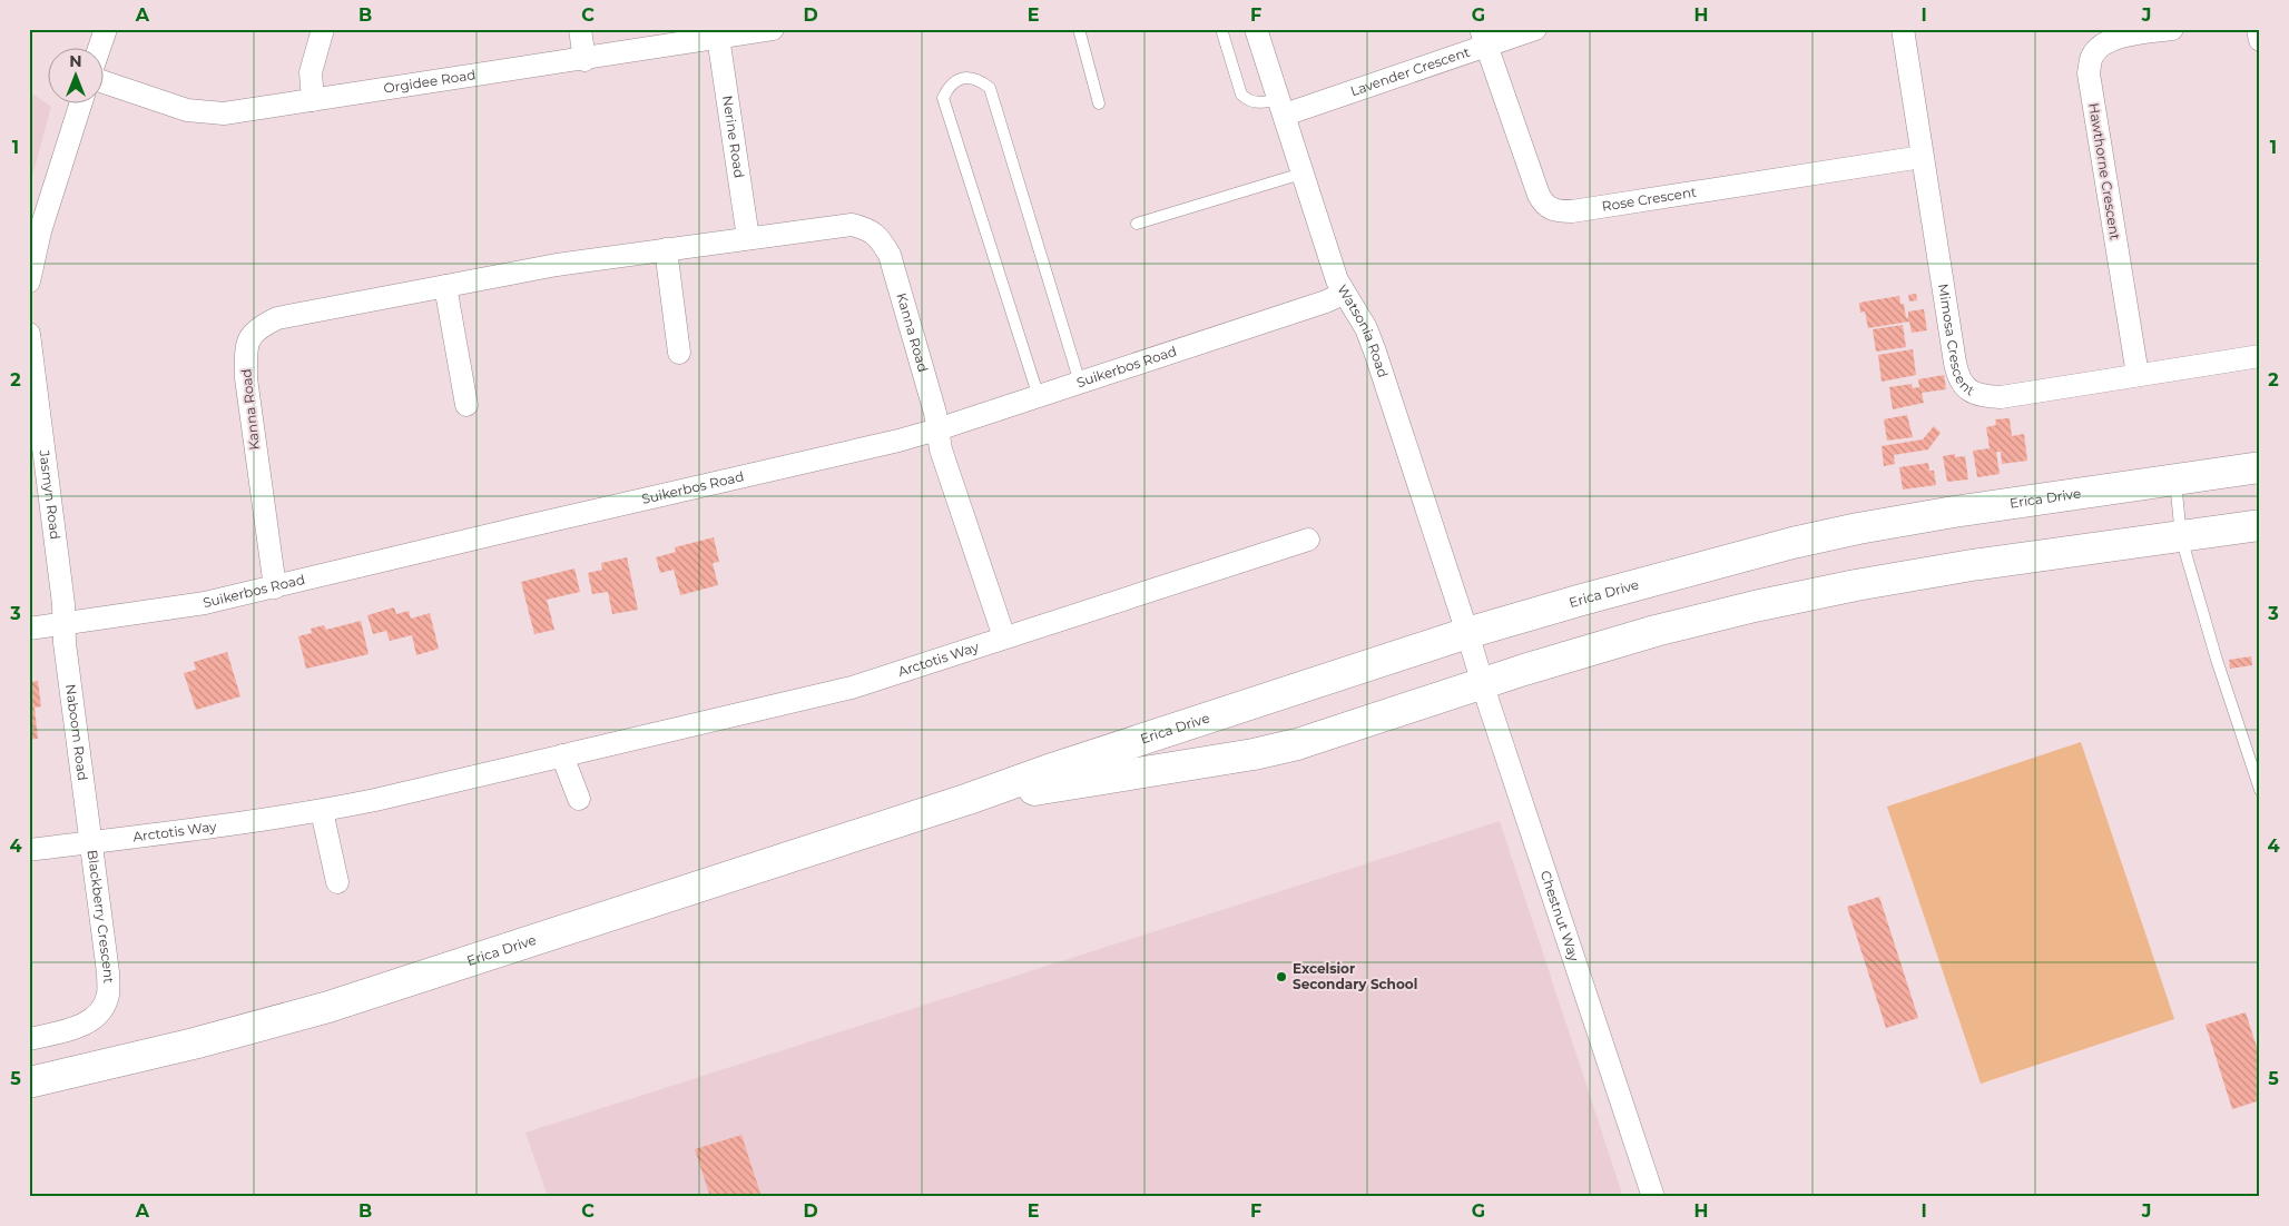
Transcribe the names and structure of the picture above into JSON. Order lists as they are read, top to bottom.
{
  "streets": {
    "main road": ["Erica Drive"],
    "street": [
      "Lavender Crescent",
      "Orgidee Road",
      "Nerine Road",
      "Hawthorne Crescent",
      "Rose Crescent",
      "Watsonia Road",
      "Kanna Road",
      "Mimosa Crescent",
      "Suikerbos Road",
      "Jasmyn Road",
      "Arctotis Way",
      "Naboom Road",
      "Chestnut Way",
      "Blackberry Crescent"
    ]
  },
  "crossings": [
    ["Lavender Crescent", "Rose Crescent"],
    ["Lavender Crescent", "Watsonia Road"],
    ["Orgidee Road", "Nerine Road"],
    ["Nerine Road", "Kanna Road"],
    ["Hawthorne Crescent", "Mimosa Crescent"],
    ["Rose Crescent", "Mimosa Crescent"],
    ["Watsonia Road", "Suikerbos Road"],
    ["Watsonia Road", "Erica Drive"],
    ["Watsonia Road", "Chestnut Way"],
    ["Kanna Road", "Suikerbos Road"],
    ["Kanna Road", "Arctotis Way"],
    ["Suikerbos Road", "Jasmyn Road"],
    ["Suikerbos Road", "Naboom Road"],
    ["Jasmyn Road", "Naboom Road"],
    ["Erica Drive", "Chestnut Way"],
    ["Arctotis Way", "Naboom Road"],
    ["Arctotis Way", "Blackberry Crescent"],
    ["Naboom Road", "Blackberry Crescent"]
  ],
  "places": ["Excelsior Secondary School"],
  "north": "top",
  "grid": {
    "columns": [
      "A",
      "B",
      "C",
      "D",
      "E",
      "F",
      "G",
      "H",
      "I",
      "J"
    ],
    "rows": [
      "1",
      "2",
      "3",
      "4",
      "5"
    ]
  }
}
